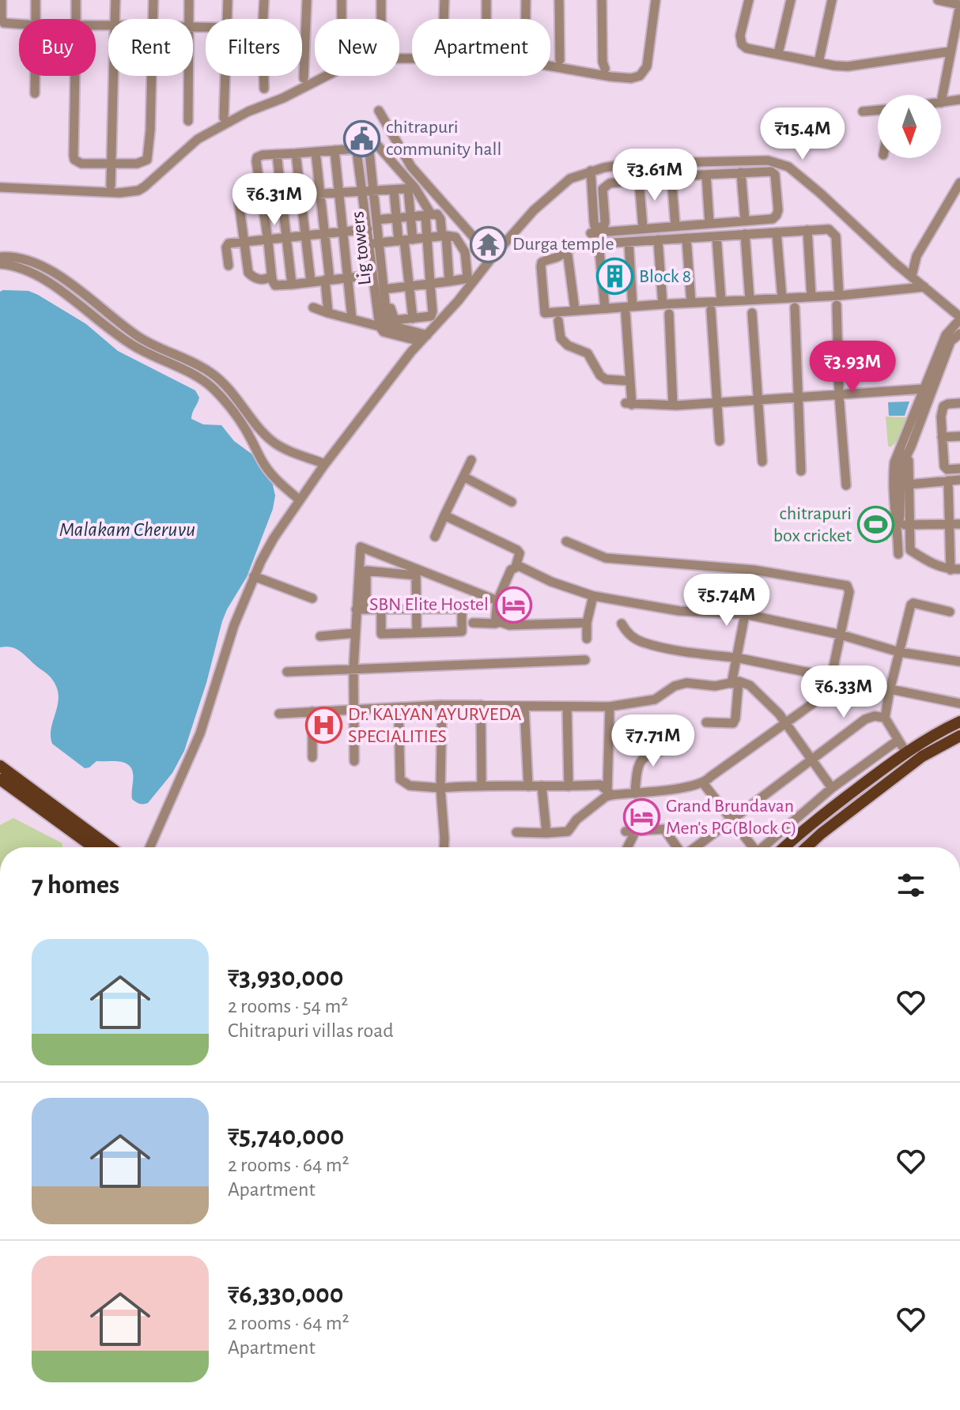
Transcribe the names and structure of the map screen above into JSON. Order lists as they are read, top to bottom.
{
  "streets": {
    "street": ["Lig towers"]
  },
  "water": ["Malakam Cheruvu"],
  "places": {
    "public building": ["chitrapuri community hall"],
    "temple": ["Durga temple"],
    "building": ["Block 8"],
    "sports": ["chitrapuri box cricket"],
    "hotel": ["SBN Elite Hostel", "Grand Brundavan Men's PG(Block C)"],
    "hospital": ["Dr. KALYAN AYURVEDA SPECIALITIES"]
  },
  "north": "bottom",
  "page": {
    "chip": [
      "Buy",
      "Rent",
      "Filters",
      "New",
      "Apartment"
    ],
    "price": [
      "₹15.4M",
      "₹3.61M",
      "₹6.31M",
      "₹3.93M",
      "₹5.74M",
      "₹6.33M",
      "₹7.71M"
    ],
    "heading": "7 homes",
    "list": [
      {
        "name": "₹3,930,000",
        "note": "2 rooms · 54 m² · Chitrapuri villas road"
      },
      {
        "name": "₹5,740,000",
        "note": "2 rooms · 64 m² · Apartment"
      },
      {
        "name": "₹6,330,000",
        "note": "2 rooms · 64 m² · Apartment"
      }
    ]
  }
}
